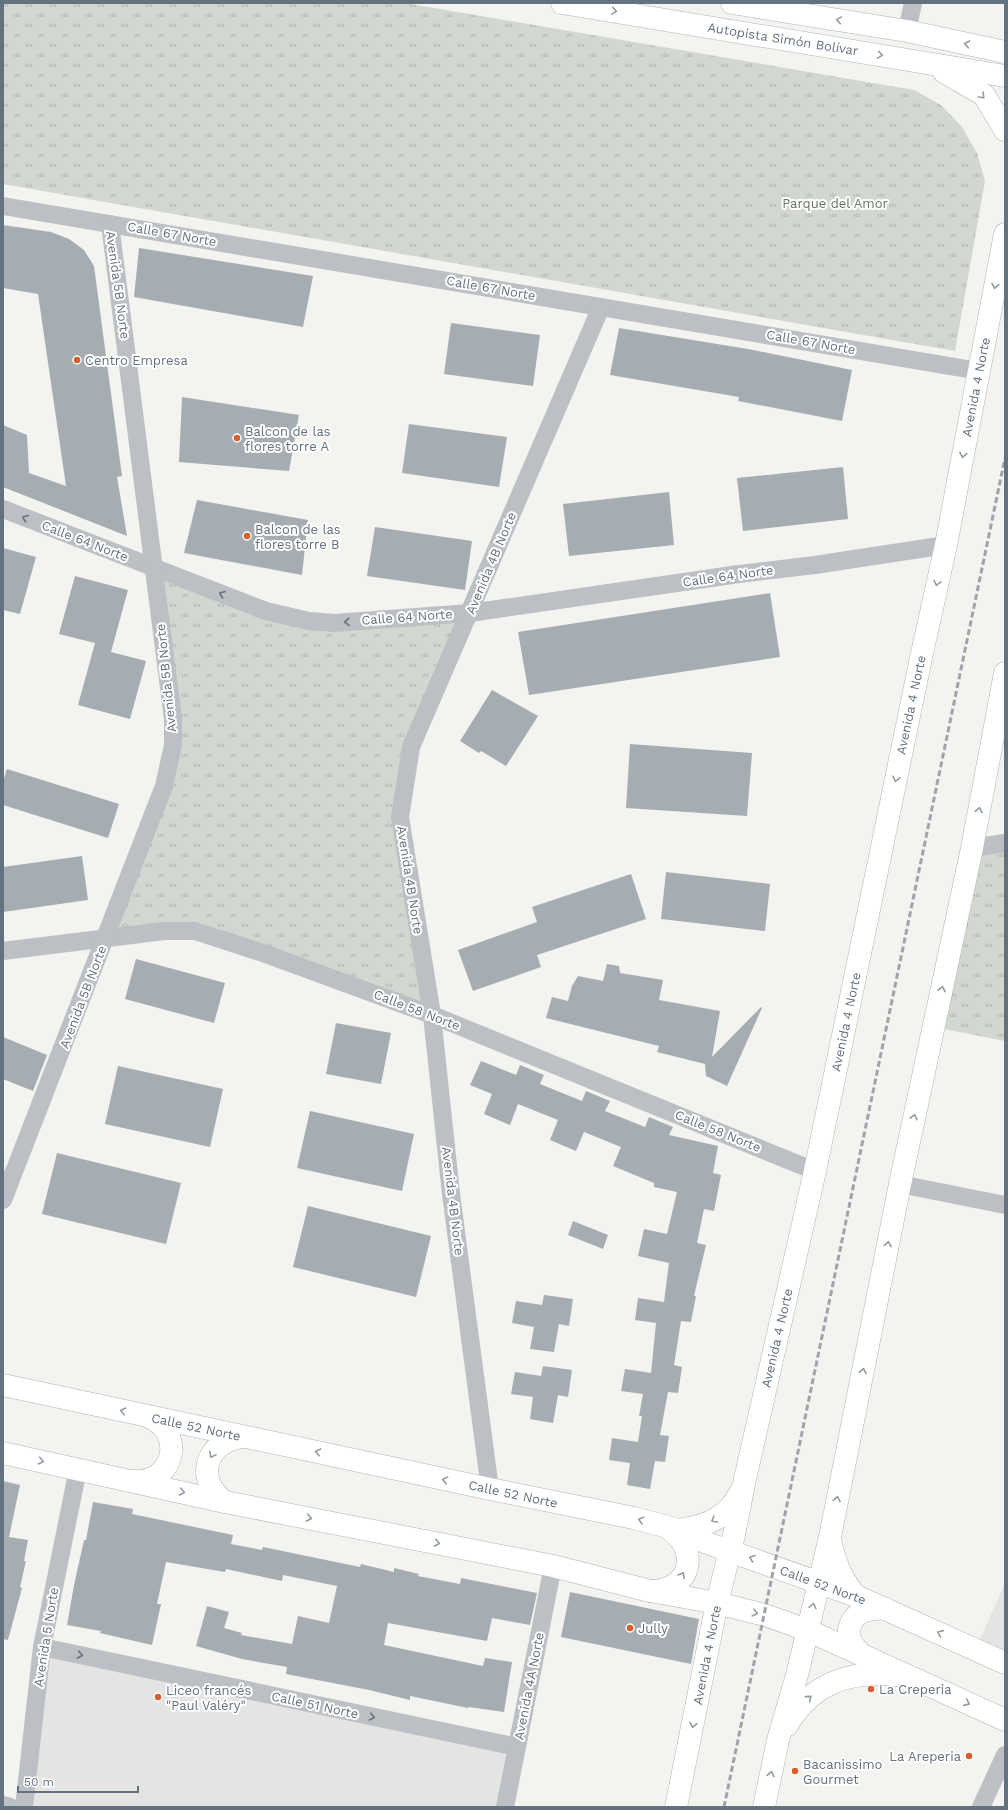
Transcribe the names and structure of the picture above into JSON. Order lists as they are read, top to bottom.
{
  "streets": {
    "main road": ["Autopista Simón Bolívar", "Avenida 4 Norte", "Calle 52 Norte"],
    "street": [
      "Calle 67 Norte",
      "Avenida 5B Norte",
      "Calle 64 Norte",
      "Avenida 4B Norte",
      "Calle 58 Norte",
      "Avenida 5 Norte",
      "Avenida 4A Norte",
      "Calle 51 Norte"
    ]
  },
  "crossings": [
    ["Calle 67 Norte", "Avenida 5B Norte"],
    ["Calle 67 Norte", "Avenida 4 Norte"],
    ["Calle 67 Norte", "Avenida 4B Norte"],
    ["Avenida 5B Norte", "Calle 64 Norte"],
    ["Avenida 5B Norte", "Calle 58 Norte"],
    ["Avenida 4 Norte", "Calle 64 Norte"],
    ["Avenida 4 Norte", "Calle 58 Norte"],
    ["Avenida 4 Norte", "Calle 52 Norte"],
    ["Calle 64 Norte", "Avenida 4B Norte"],
    ["Avenida 4B Norte", "Calle 58 Norte"],
    ["Avenida 4B Norte", "Calle 52 Norte"],
    ["Avenida 5 Norte", "Calle 51 Norte"],
    ["Avenida 4A Norte", "Calle 51 Norte"]
  ],
  "one_way": ["Calle 64 Norte", "Calle 51 Norte"],
  "parks": ["Parque del Amor"],
  "places": [
    "Centro Empresa",
    "Balcon de las flores torre A",
    "Balcon de las flores torre B",
    "Jully",
    "La Creperia",
    "Liceo francés \"Paul Valéry\"",
    "La Areperia",
    "Bacanissimo Gourmet"
  ],
  "scale_bar": "50 m"
}
